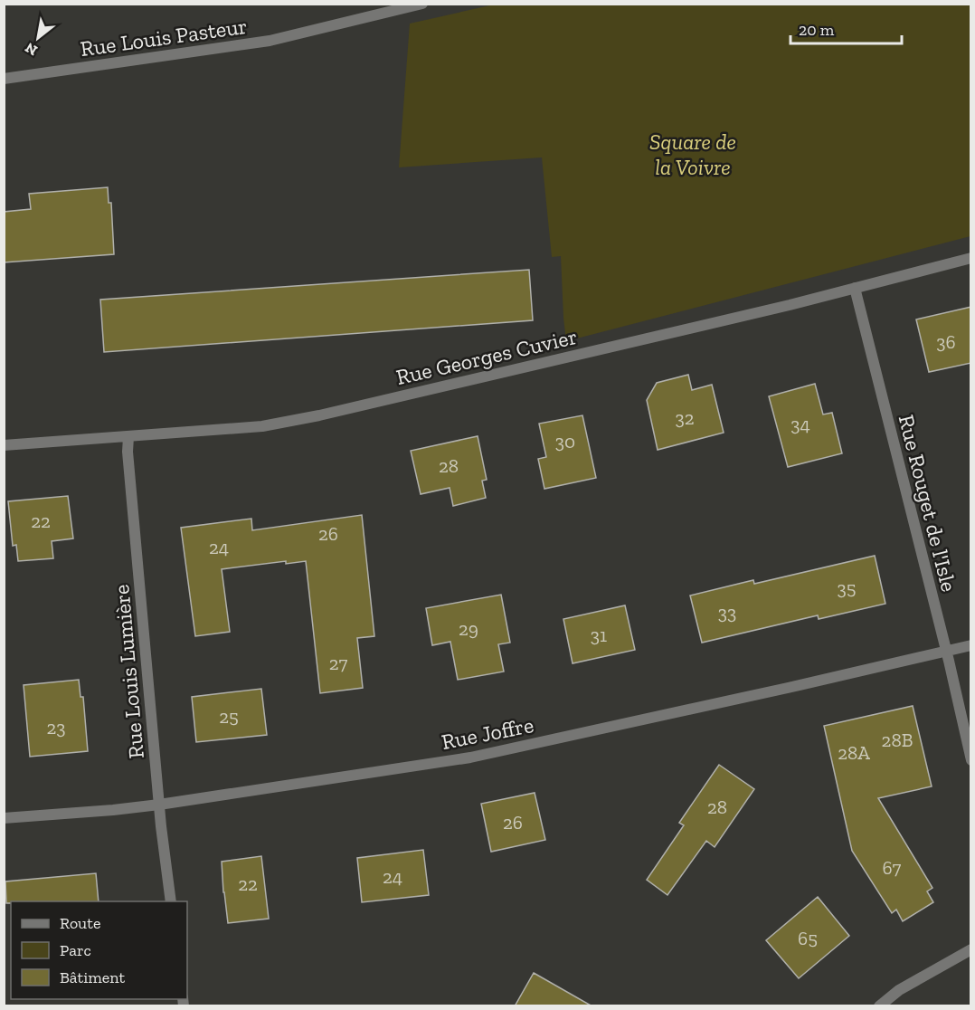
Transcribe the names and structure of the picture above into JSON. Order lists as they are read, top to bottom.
{
  "streets": {
    "street": [
      "Rue Louis Pasteur",
      "Rue Georges Cuvier",
      "Rue Rouget de l'Isle",
      "Rue Louis Lumière",
      "Rue Joffre"
    ]
  },
  "crossings": [
    ["Rue Georges Cuvier", "Rue Rouget de l'Isle"],
    ["Rue Georges Cuvier", "Rue Louis Lumière"],
    ["Rue Rouget de l'Isle", "Rue Joffre"],
    ["Rue Louis Lumière", "Rue Joffre"]
  ],
  "parks": ["Square de la Voivre"],
  "house_numbers": [
    "36",
    "32",
    "34",
    "30",
    "28",
    "22",
    "26",
    "24",
    "35",
    "33",
    "29",
    "31",
    "27",
    "25",
    "23",
    "28B",
    "28A",
    "28",
    "26",
    "67",
    "24",
    "22",
    "65"
  ],
  "legend": ["Route", "Parc", "Bâtiment"],
  "scale_bar": "20 m",
  "north": "bottom left"
}
